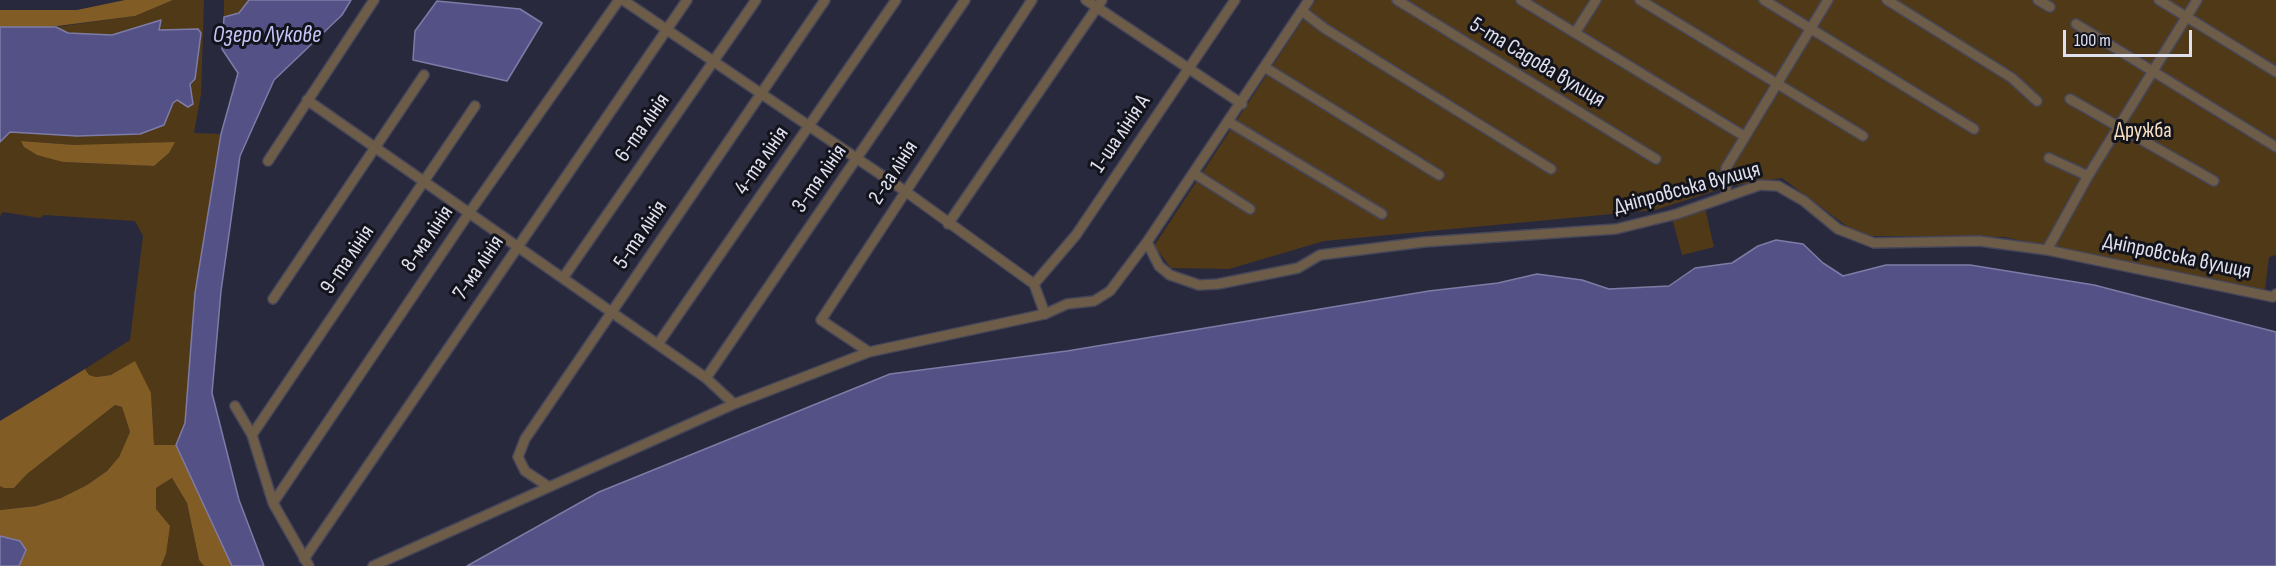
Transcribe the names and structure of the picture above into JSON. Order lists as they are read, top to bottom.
{
  "streets": {
    "street": [
      "5-та Садова вулиця",
      "6-та лінія",
      "1-ша лінія А",
      "4-та лінія",
      "2-га лінія",
      "3-тя лінія",
      "Дніпровська вулиця",
      "5-та лінія",
      "8-ма лінія",
      "9-та лінія",
      "7-ма лінія"
    ]
  },
  "water": ["Озеро Лукове"],
  "parks": ["Дружба"],
  "scale_bar": "100 m"
}
